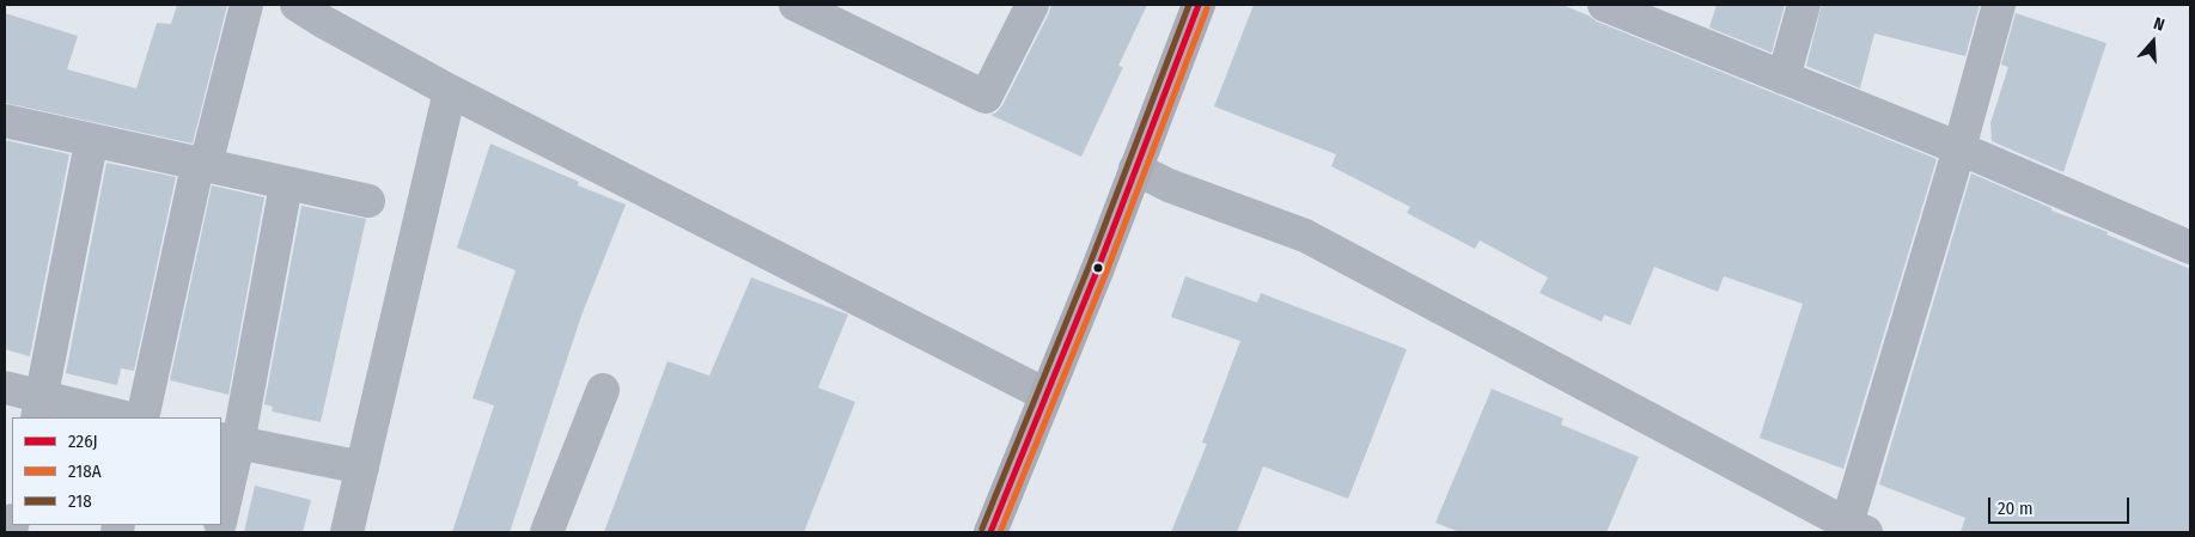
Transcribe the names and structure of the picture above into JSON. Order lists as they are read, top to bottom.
{
  "lines": ["transit line 226J", "transit line 218", "transit line 218A"],
  "legend": ["226J", "218A", "218"],
  "scale_bar": "20 m",
  "north": "top"
}
